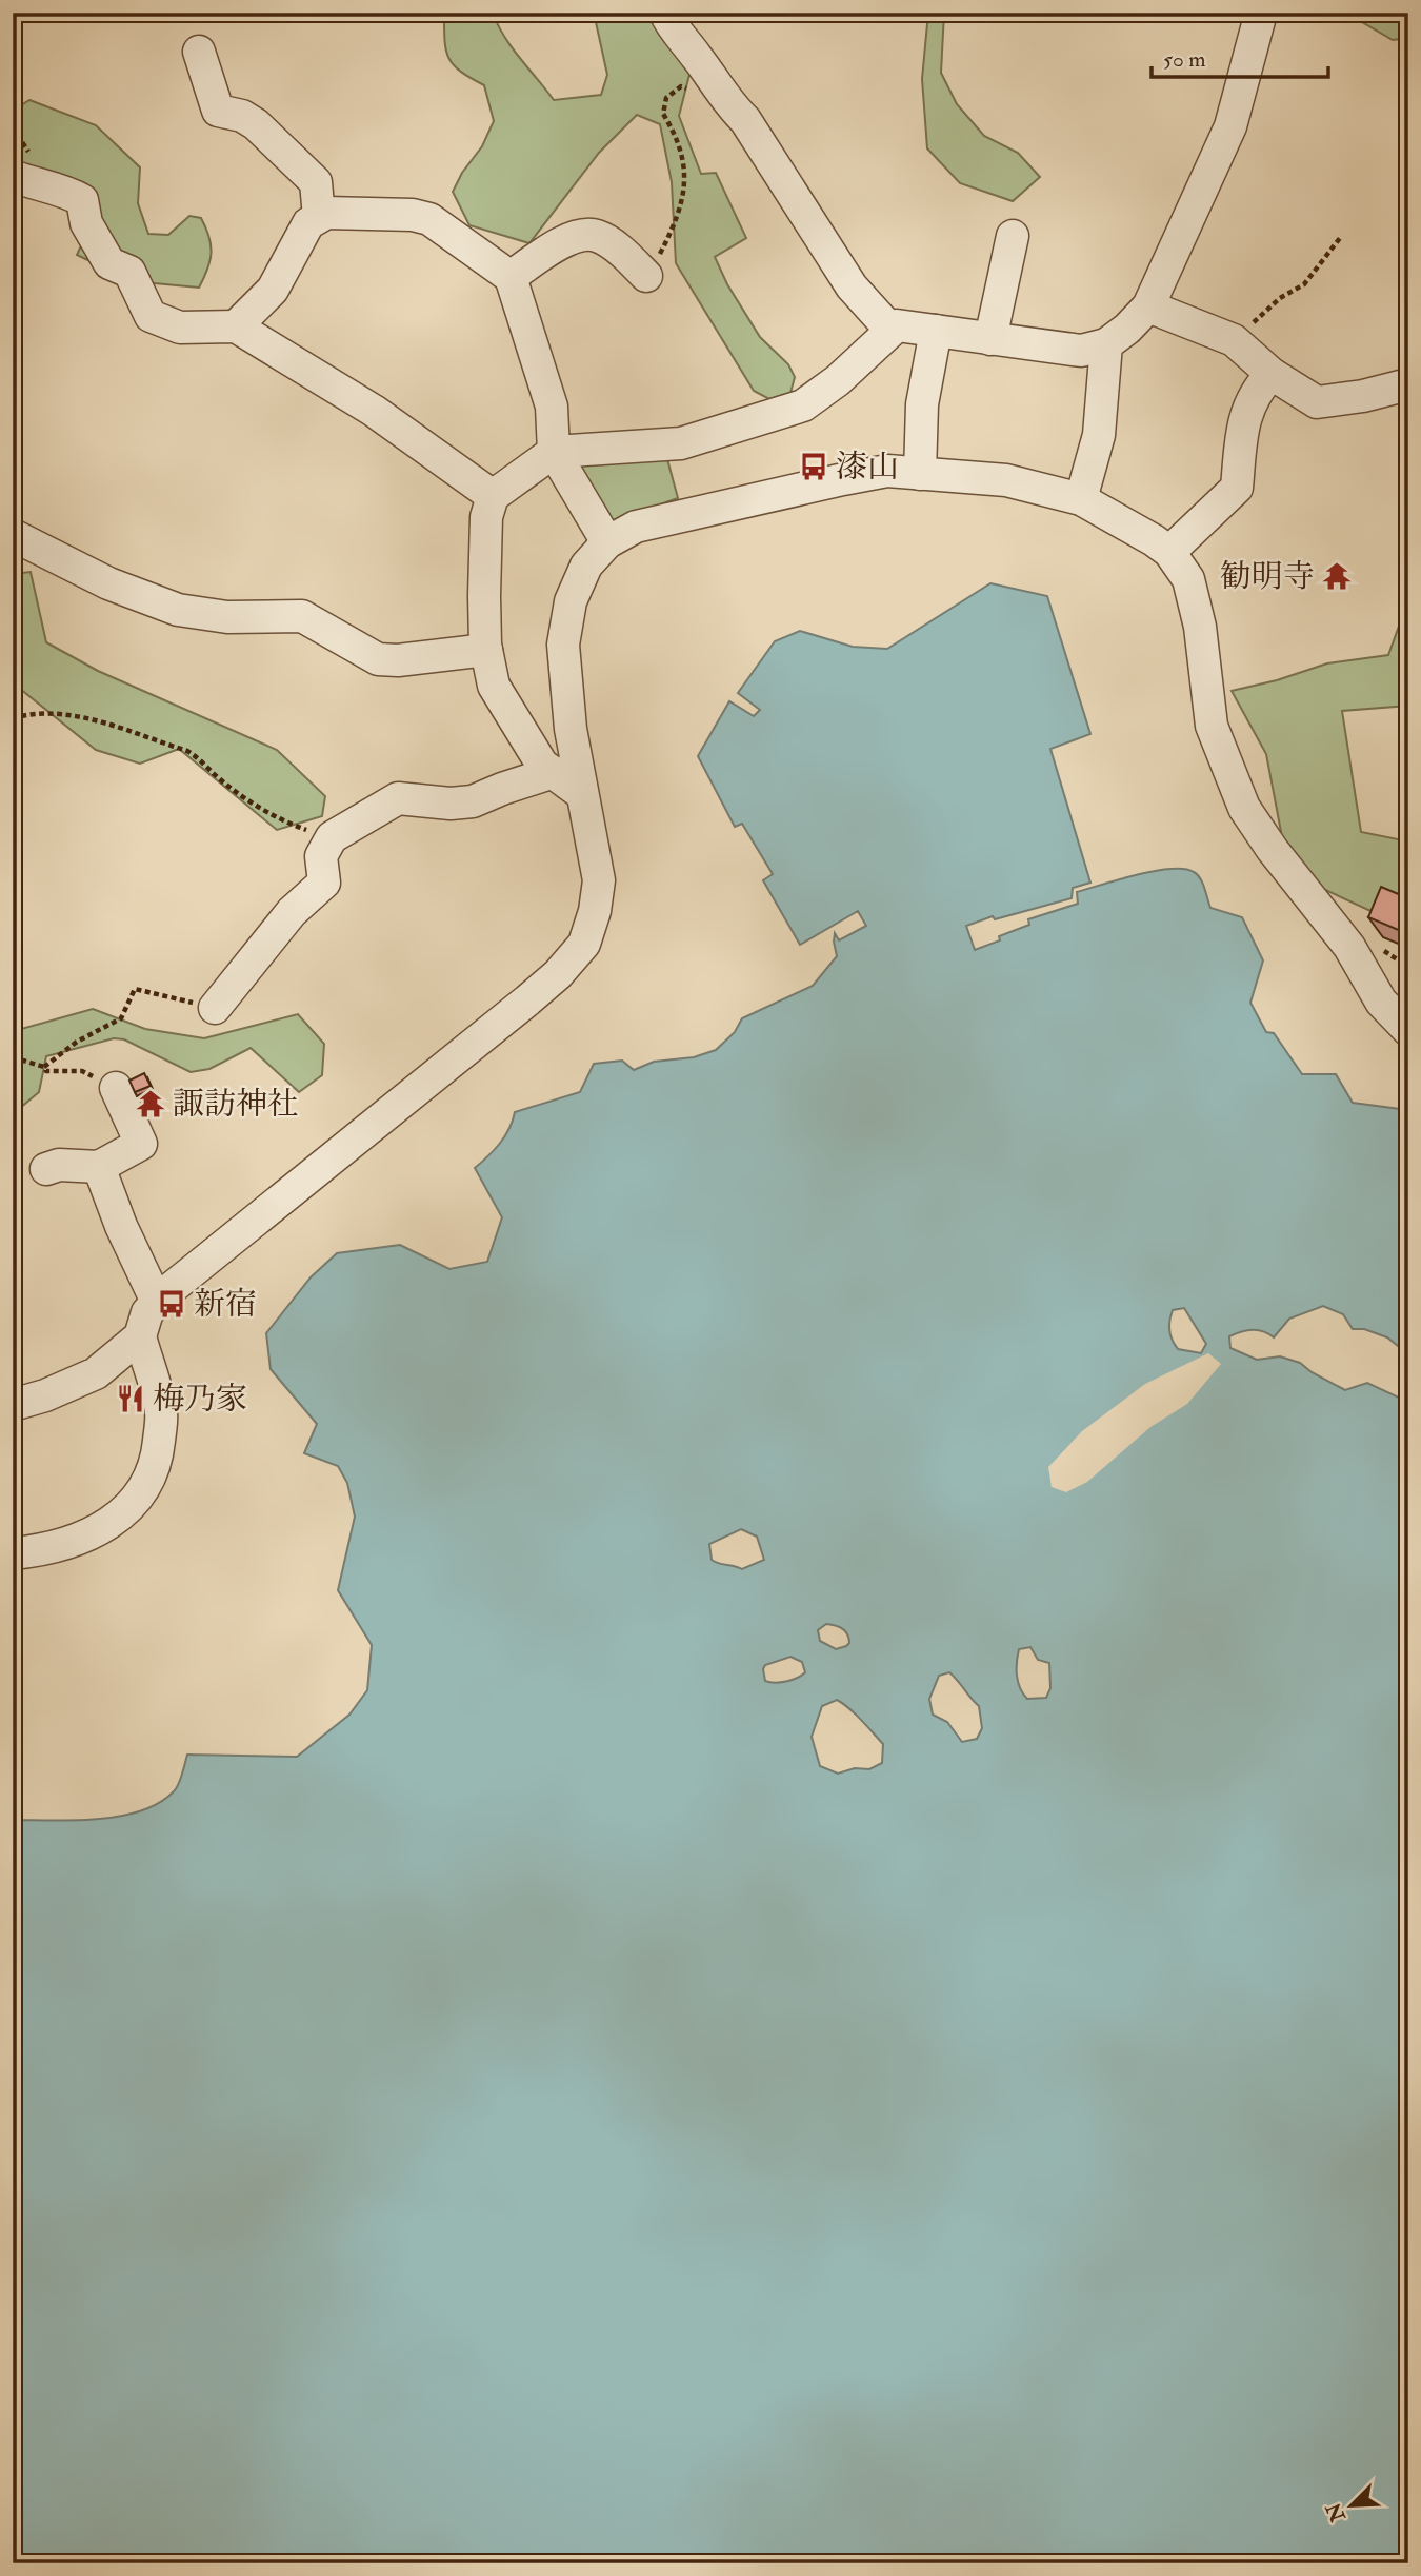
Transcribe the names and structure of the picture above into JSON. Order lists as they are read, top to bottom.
{
  "places": {
    "bus stop": ["漆山", "新宿"],
    "temple": ["勧明寺", "諏訪神社"],
    "restaurant": ["梅乃家"]
  },
  "scale_bar": "50 m",
  "north": "bottom left"
}
